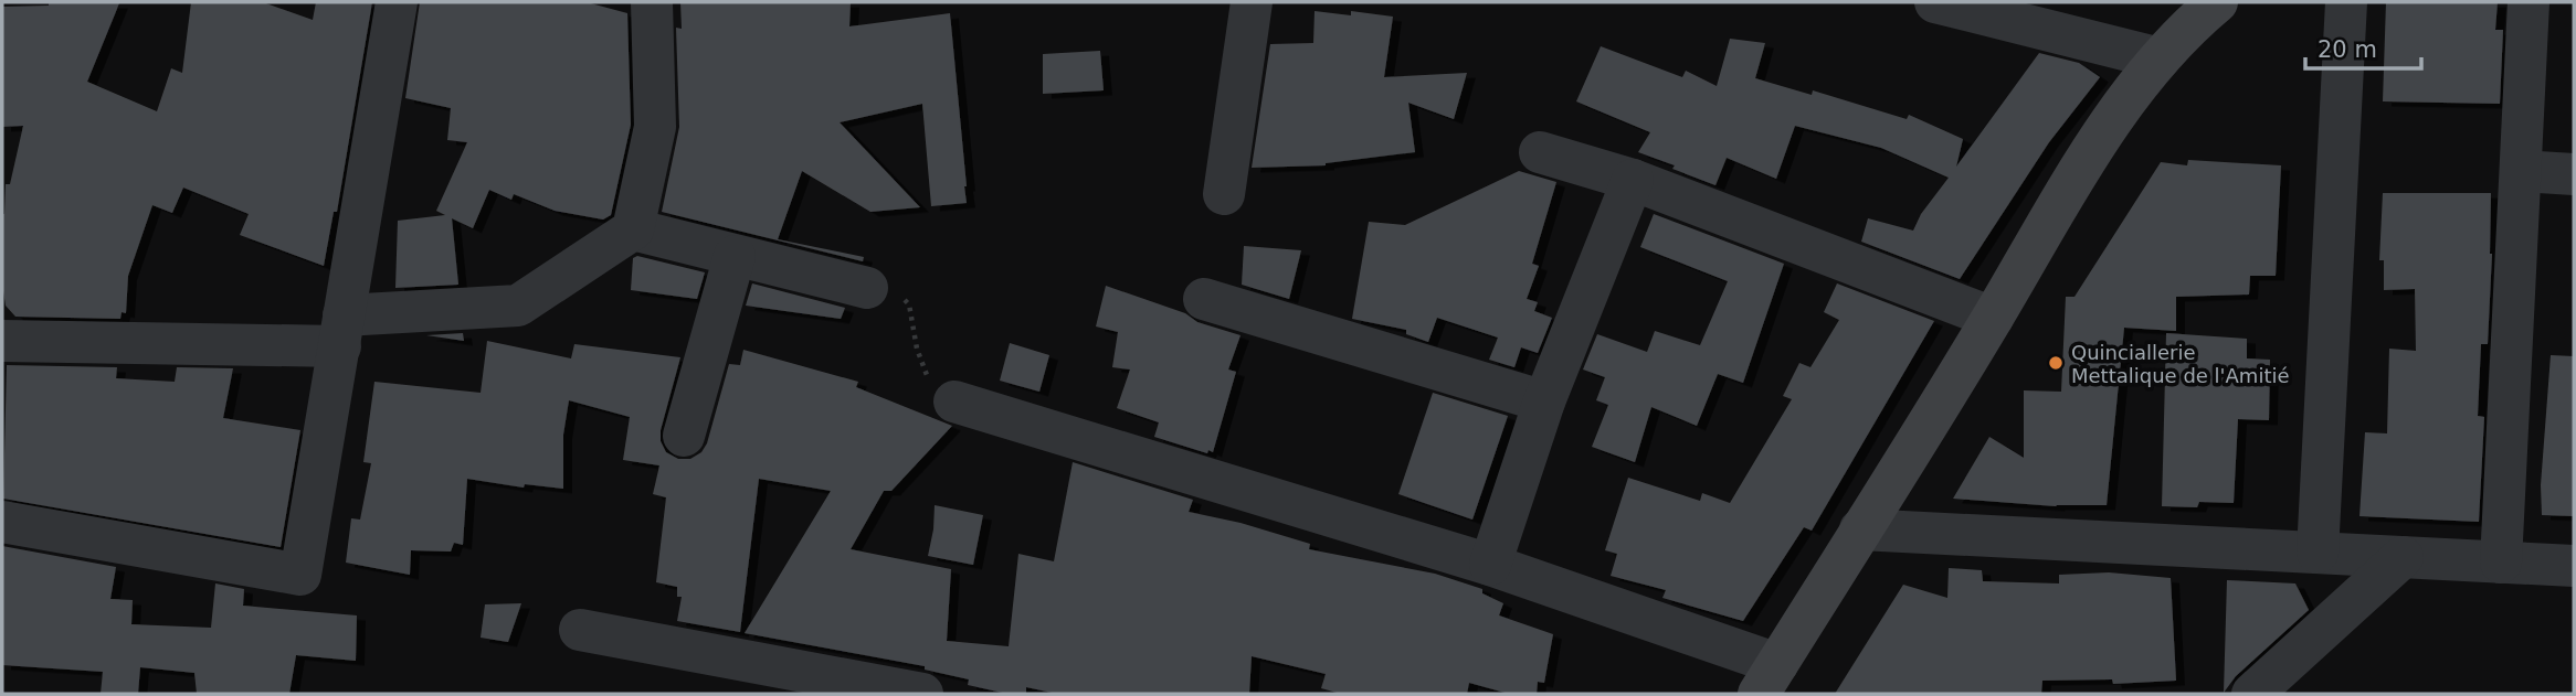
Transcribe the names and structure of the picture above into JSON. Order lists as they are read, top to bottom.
{
  "places": ["Quinciallerie Mettalique de l'Amitié"],
  "scale_bar": "20 m"
}
